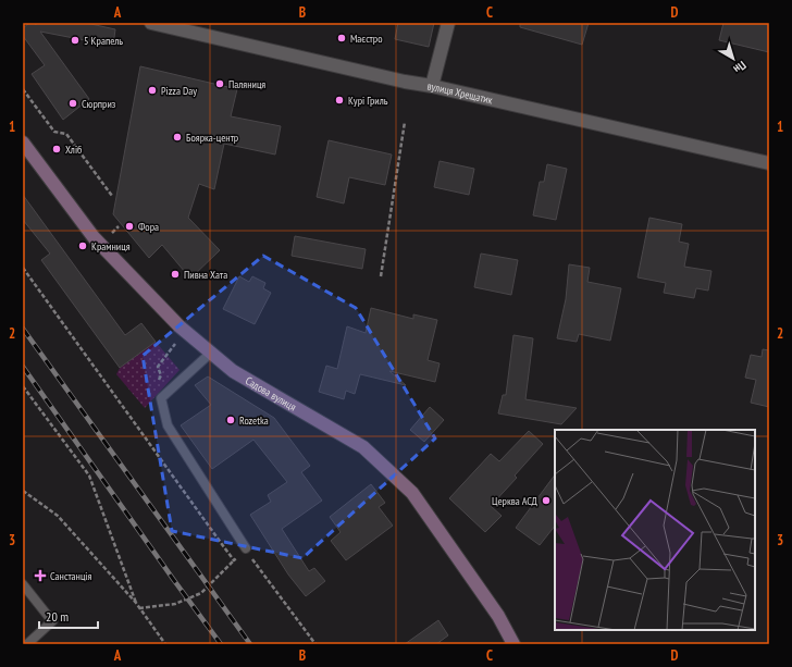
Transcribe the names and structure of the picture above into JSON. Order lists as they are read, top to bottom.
{
  "streets": {
    "street": ["вулиця Хрещатик", "Садова вулиця"]
  },
  "places": {
    "other": [
      "Маєстро",
      "5 Крапель",
      "Паляниця",
      "Pizza Day",
      "Курі Гриль",
      "Сюрприз",
      "Боярка-центр",
      "Хліб",
      "Фора",
      "Крамниця",
      "Пивна Хата",
      "Rozetka",
      "Церква АСД"
    ],
    "health": ["Санстанція"]
  },
  "scale_bar": "20 m",
  "north": "bottom right",
  "grid": {
    "columns": [
      "A",
      "B",
      "C",
      "D"
    ],
    "rows": ["1", "2", "3"]
  }
}
